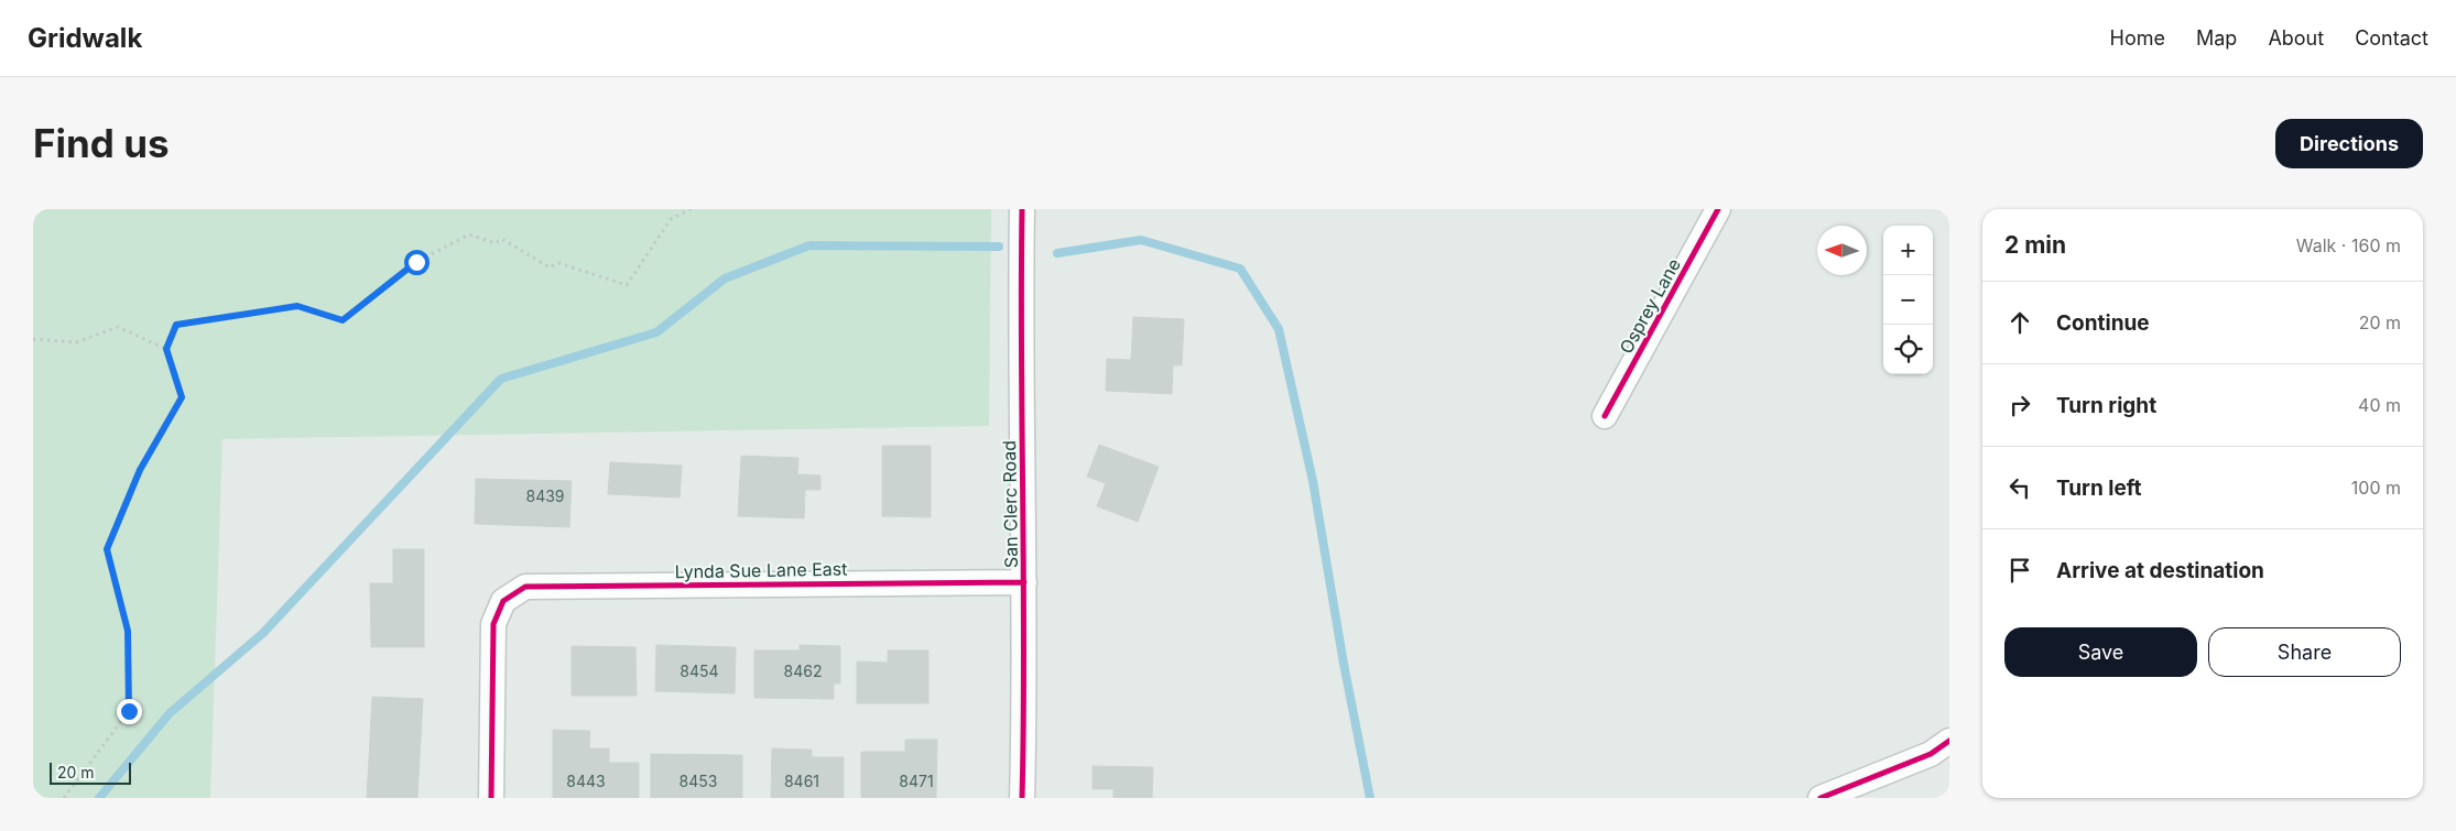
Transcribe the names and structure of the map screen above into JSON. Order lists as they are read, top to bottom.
{
  "streets": {
    "street": ["Osprey Lane", "San Clerc Road", "Lynda Sue Lane East"]
  },
  "crossings": [
    ["San Clerc Road", "Lynda Sue Lane East"]
  ],
  "house_numbers": [
    "8439",
    "8454",
    "8462",
    "8443",
    "8453",
    "8461",
    "8471"
  ],
  "scale_bar": "20 m",
  "north": "left",
  "page": {
    "header": "Gridwalk",
    "nav": [
      "Home",
      "Map",
      "About",
      "Contact"
    ],
    "buttons": [
      "Directions",
      ["Save", "Share"]
    ],
    "title": "Find us",
    "heading": ["2 min", "Walk · 160 m"],
    "map_buttons": ["+", "−"],
    "list": [
      ["Continue", "20 m"],
      ["Turn right", "40 m"],
      ["Turn left", "100 m"],
      "Arrive at destination"
    ],
    "scale": "20 m"
  }
}
